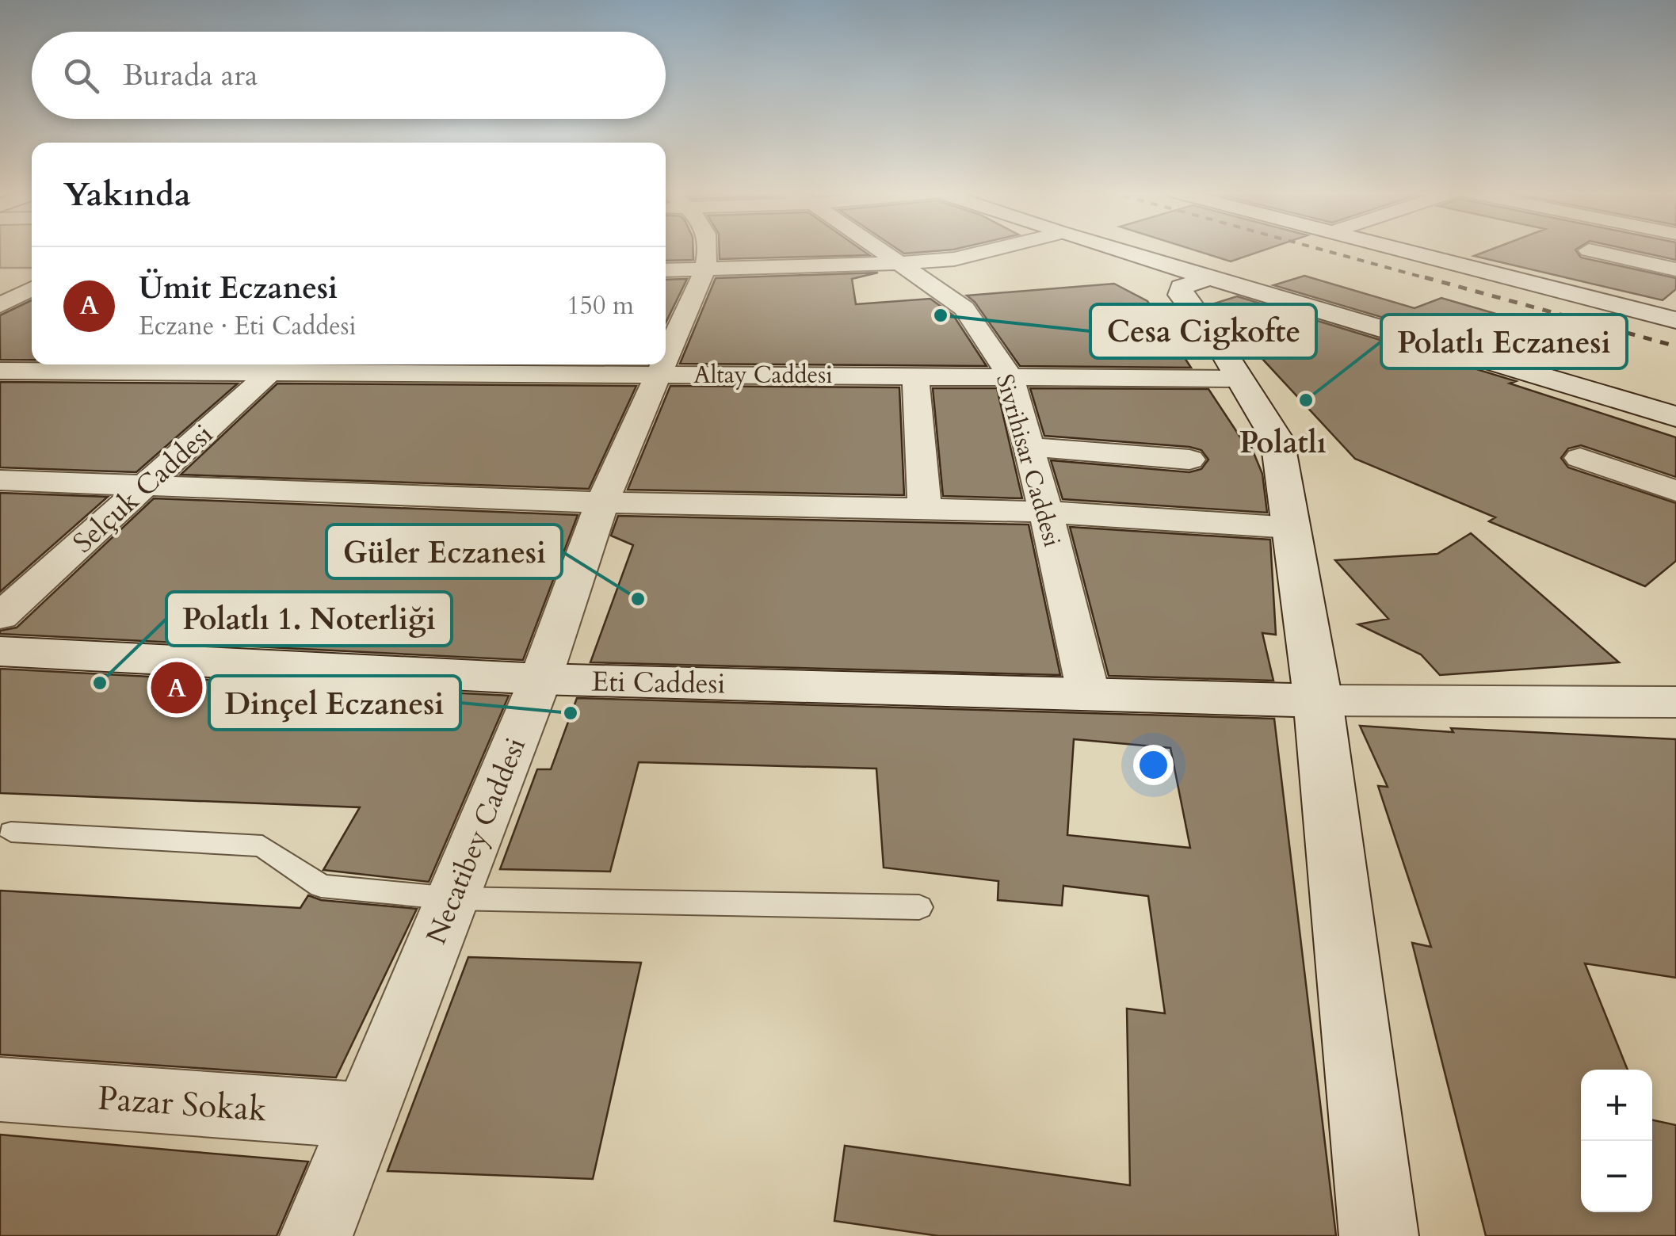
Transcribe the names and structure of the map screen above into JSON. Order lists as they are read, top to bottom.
{
  "streets": {
    "street": [
      "Altay Caddesi",
      "Sivrihisar Caddesi",
      "Selçuk Caddesi",
      "Eti Caddesi",
      "Necatibey Caddesi",
      "Pazar Sokak"
    ]
  },
  "crossings": [
    ["Altay Caddesi", "Sivrihisar Caddesi"],
    ["Altay Caddesi", "Selçuk Caddesi"],
    ["Altay Caddesi", "Necatibey Caddesi"],
    ["Sivrihisar Caddesi", "Eti Caddesi"],
    ["Eti Caddesi", "Necatibey Caddesi"],
    ["Necatibey Caddesi", "Pazar Sokak"]
  ],
  "districts": ["Polatlı"],
  "places": [
    "Cesa Cigkofte",
    "Polatlı Eczanesi",
    "Güler Eczanesi",
    "Polatlı 1. Noterliği",
    "Dinçel Eczanesi"
  ],
  "page": {
    "search": "Burada ara",
    "heading": "Yakında",
    "list": [
      {
        "mark": "A",
        "name": "Ümit Eczanesi",
        "note": "Eczane · Eti Caddesi",
        "value": "150 m"
      }
    ],
    "pins": "A",
    "map_buttons": ["+", "−"]
  }
}
